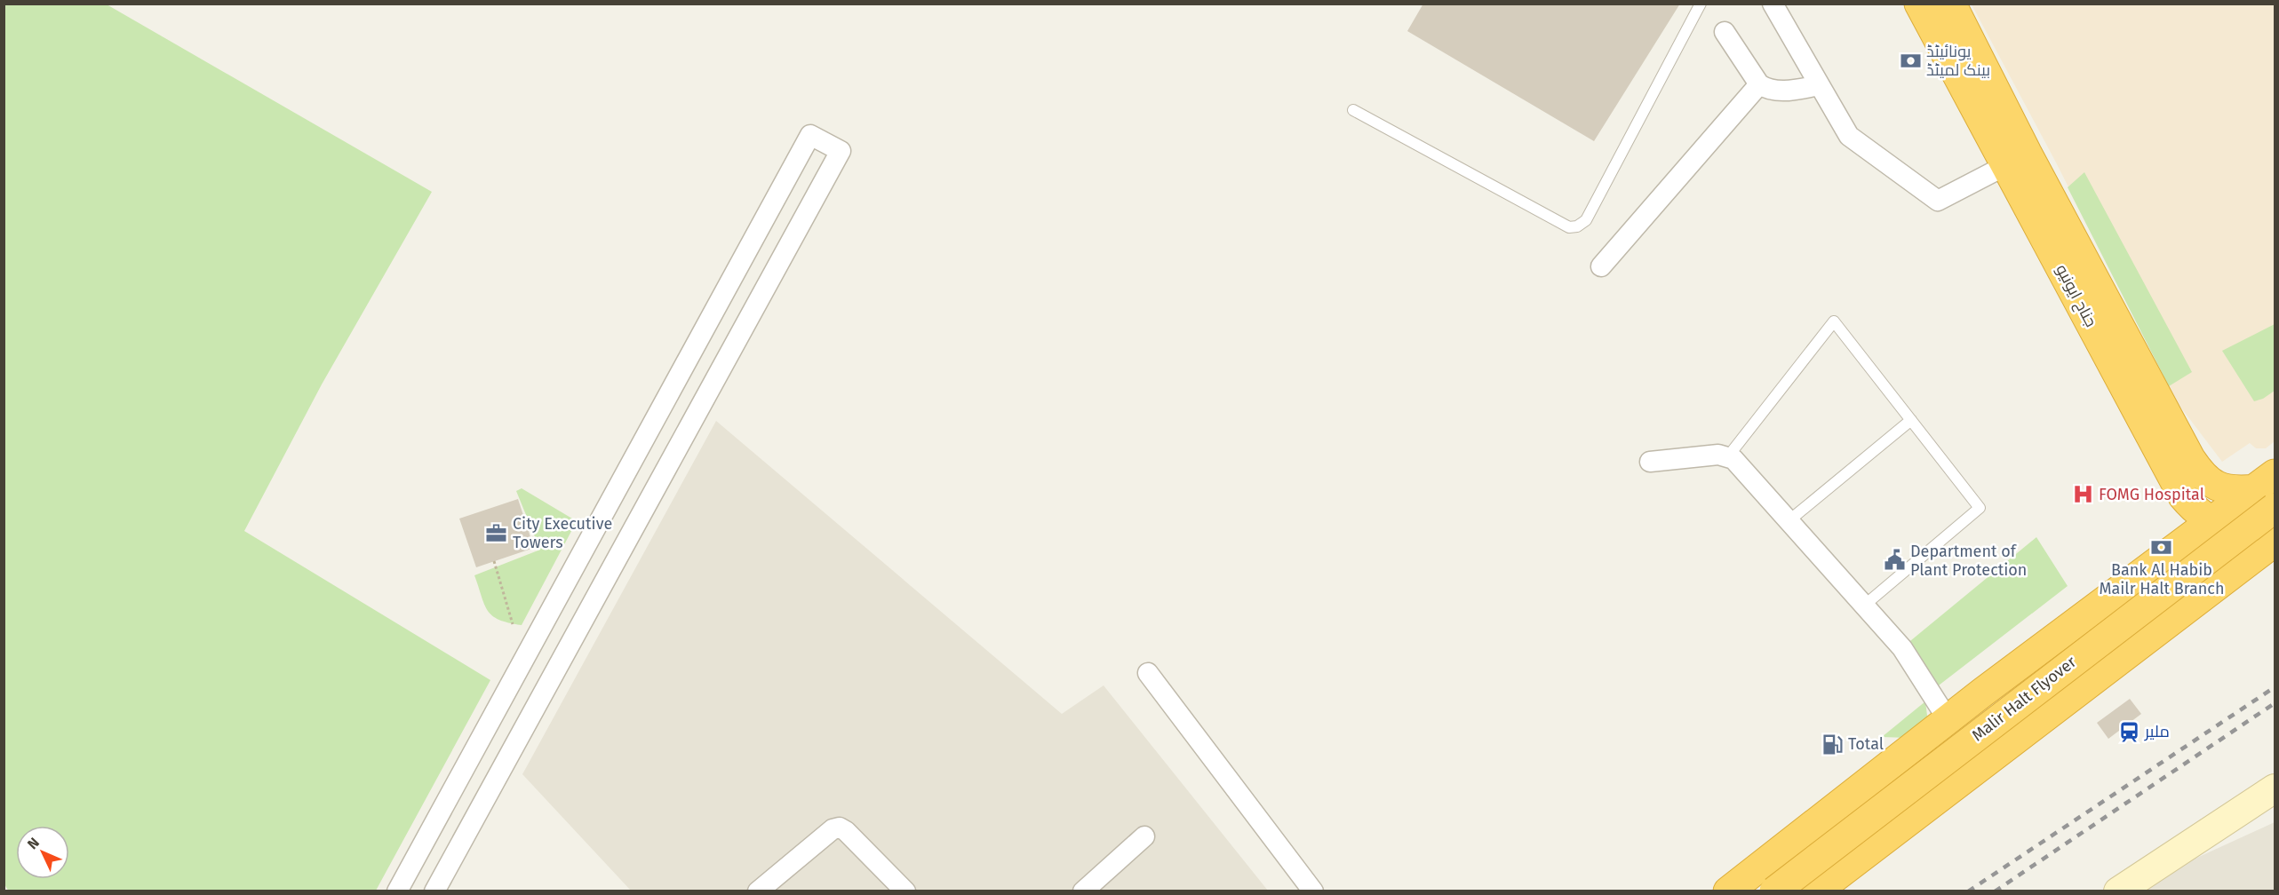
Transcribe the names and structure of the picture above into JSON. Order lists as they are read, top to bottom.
{
  "streets": {
    "highway": ["جناح ایونیو", "Malir Halt Flyover"]
  },
  "crossings": [
    ["جناح ایونیو", "Malir Halt Flyover"]
  ],
  "places": {
    "bank": ["یونائیٹڈ بینک لمیٹڈ", "Bank Al Habib Mailr Halt Branch"],
    "hospital": ["FOMG Hospital"],
    "office": ["City Executive Towers"],
    "public building": ["Department of Plant Protection"],
    "station": ["ملیر"],
    "fuel station": ["Total"]
  },
  "north": "top left"
}
